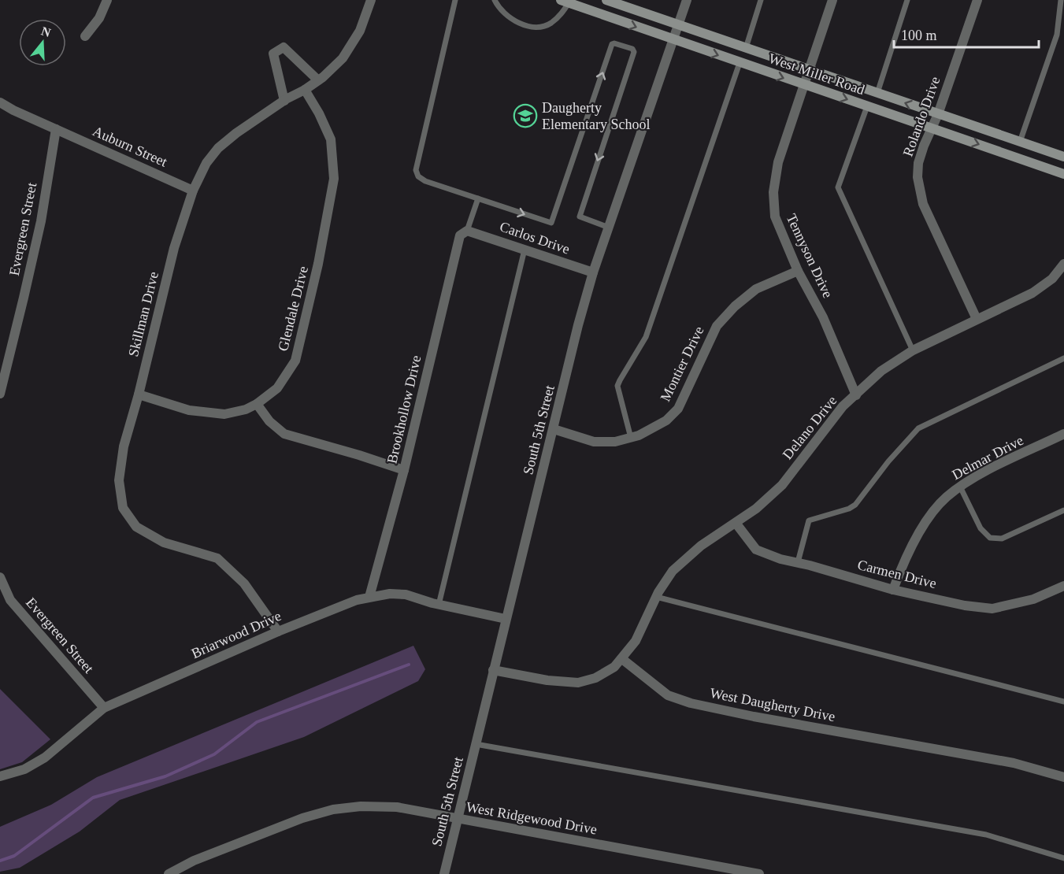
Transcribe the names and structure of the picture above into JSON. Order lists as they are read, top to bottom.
{
  "streets": {
    "main road": ["West Miller Road"],
    "street": [
      "Rolando Drive",
      "Auburn Street",
      "Evergreen Street",
      "Carlos Drive",
      "Tennyson Drive",
      "Glendale Drive",
      "Skillman Drive",
      "Montier Drive",
      "Brookhollow Drive",
      "Delano Drive",
      "South 5th Street",
      "Delmar Drive",
      "Carmen Drive",
      "Briarwood Drive",
      "West Daugherty Drive",
      "West Ridgewood Drive"
    ]
  },
  "crossings": [
    ["West Miller Road", "Rolando Drive"],
    ["West Miller Road", "Tennyson Drive"],
    ["West Miller Road", "South 5th Street"],
    ["Rolando Drive", "Delano Drive"],
    ["Auburn Street", "Evergreen Street"],
    ["Auburn Street", "Skillman Drive"],
    ["Evergreen Street", "Briarwood Drive"],
    ["Carlos Drive", "Brookhollow Drive"],
    ["Carlos Drive", "South 5th Street"],
    ["Tennyson Drive", "Montier Drive"],
    ["Tennyson Drive", "Delano Drive"],
    ["Glendale Drive", "Skillman Drive"],
    ["Skillman Drive", "Briarwood Drive"],
    ["Montier Drive", "South 5th Street"],
    ["Brookhollow Drive", "Briarwood Drive"],
    ["Delano Drive", "Carmen Drive"],
    ["Delano Drive", "West Daugherty Drive"],
    ["South 5th Street", "Briarwood Drive"],
    ["South 5th Street", "West Ridgewood Drive"],
    ["Delmar Drive", "Carmen Drive"]
  ],
  "places": {
    "school or university": ["Daugherty Elementary School"]
  },
  "scale_bar": "100 m",
  "north": "top"
}
